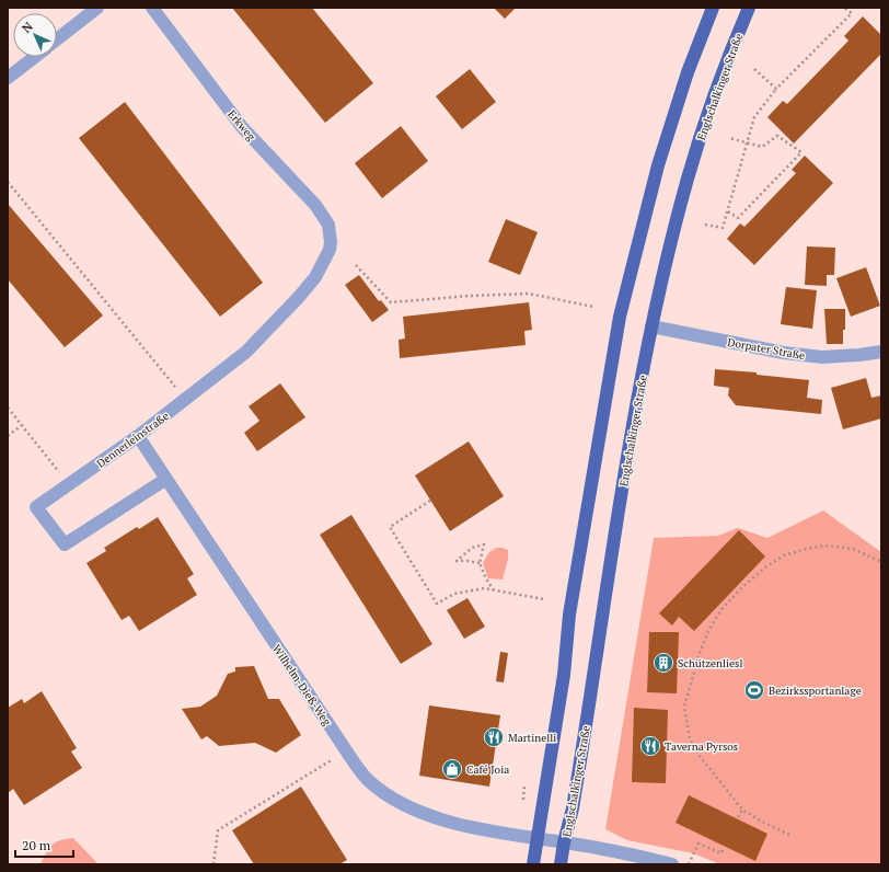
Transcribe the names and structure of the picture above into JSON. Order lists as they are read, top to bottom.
{
  "streets": {
    "main road": ["Englschalkinger Straße"],
    "street": [
      "Erkweg",
      "Dorpater Straße",
      "Dennerleinstraße",
      "Wilhelm-Dieß-Weg"
    ]
  },
  "crossings": [
    ["Englschalkinger Straße", "Dorpater Straße"],
    ["Englschalkinger Straße", "Wilhelm-Dieß-Weg"],
    ["Erkweg", "Dennerleinstraße"],
    ["Dennerleinstraße", "Wilhelm-Dieß-Weg"]
  ],
  "places": {
    "building": ["Schützenliesl"],
    "sports": ["Bezirkssportanlage"],
    "restaurant": ["Martinelli", "Taverna Pyrsos"],
    "shop": ["Café Joia"]
  },
  "scale_bar": "20 m",
  "north": "top left"
}
